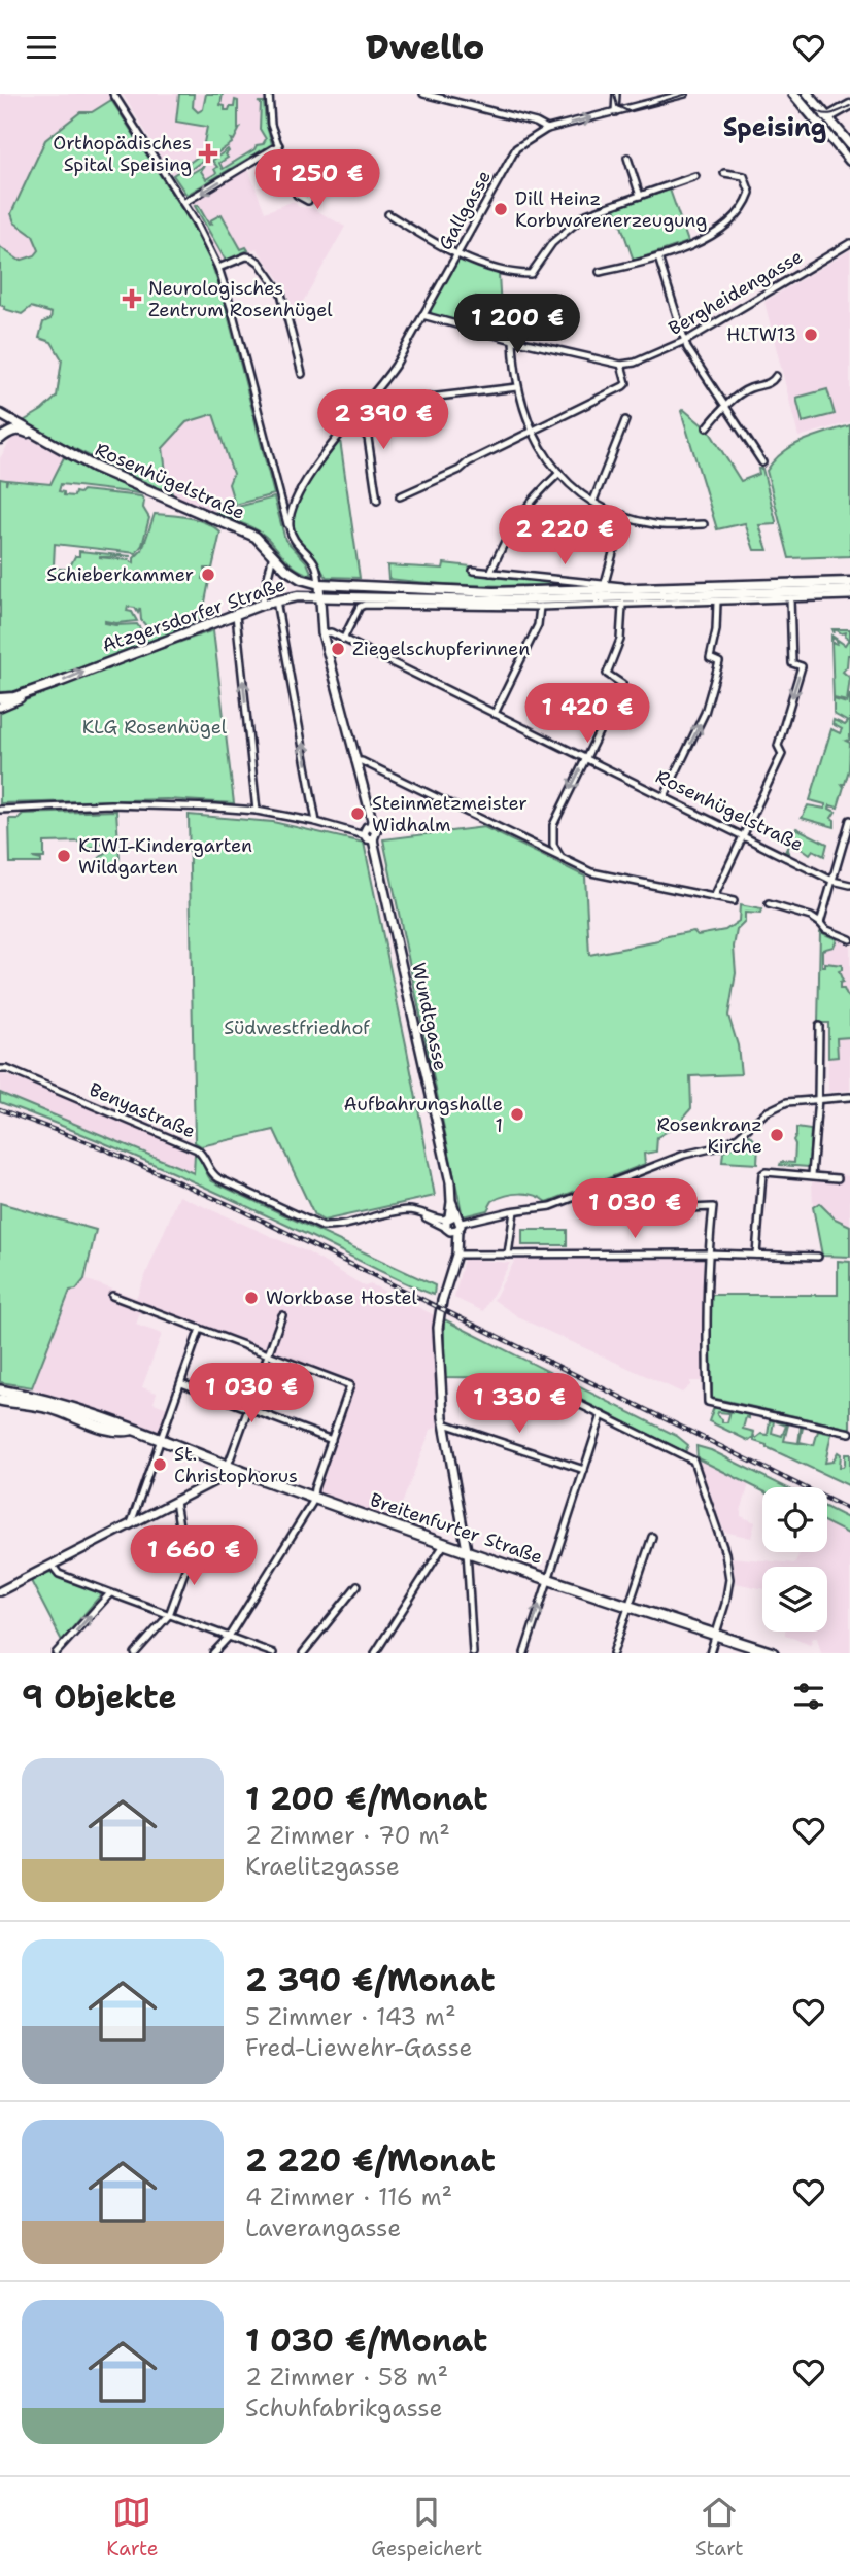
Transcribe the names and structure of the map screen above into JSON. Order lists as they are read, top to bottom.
{
  "streets": {
    "main road": ["Rosenhügelstraße", "Atzgersdorfer Straße", "Breitenfurter Straße"],
    "street": [
      "Gallgasse",
      "Bergheidengasse",
      "Wundtgasse",
      "Benyastraße"
    ]
  },
  "crossings": [
    ["Wundtgasse", "Benyastraße"],
    ["Wundtgasse", "Breitenfurter Straße"]
  ],
  "districts": ["Speising"],
  "parks": ["KLG Rosenhügel", "Südwestfriedhof"],
  "places": {
    "health": ["Orthopädisches Spital Speising", "Neurologisches Zentrum Rosenhügel"],
    "other": [
      "Dill Heinz Korbwarenerzeugung",
      "HLTW13",
      "Schieberkammer",
      "Ziegelschupferinnen",
      "Steinmetzmeister Widhalm",
      "KIWI-Kindergarten Wildgarten",
      "Aufbahrungshalle 1",
      "Rosenkranz Kirche",
      "Workbase Hostel",
      "St. Christophorus"
    ]
  },
  "page": {
    "header": "Dwello",
    "price": [
      "1 250 €",
      "1 200 €",
      "2 390 €",
      "2 220 €",
      "1 420 €",
      "1 030 €",
      "1 030 €",
      "1 330 €",
      "1 660 €"
    ],
    "heading": "9 Objekte",
    "list": [
      {
        "name": "1 200 €/Monat",
        "note": "2 Zimmer · 70 m² · Kraelitzgasse"
      },
      {
        "name": "2 390 €/Monat",
        "note": "5 Zimmer · 143 m² · Fred-Liewehr-Gasse"
      },
      {
        "name": "2 220 €/Monat",
        "note": "4 Zimmer · 116 m² · Laverangasse"
      },
      {
        "name": "1 030 €/Monat",
        "note": "2 Zimmer · 58 m² · Schuhfabrikgasse"
      }
    ],
    "tabs": ["Karte", "Gespeichert", "Start"]
  }
}
